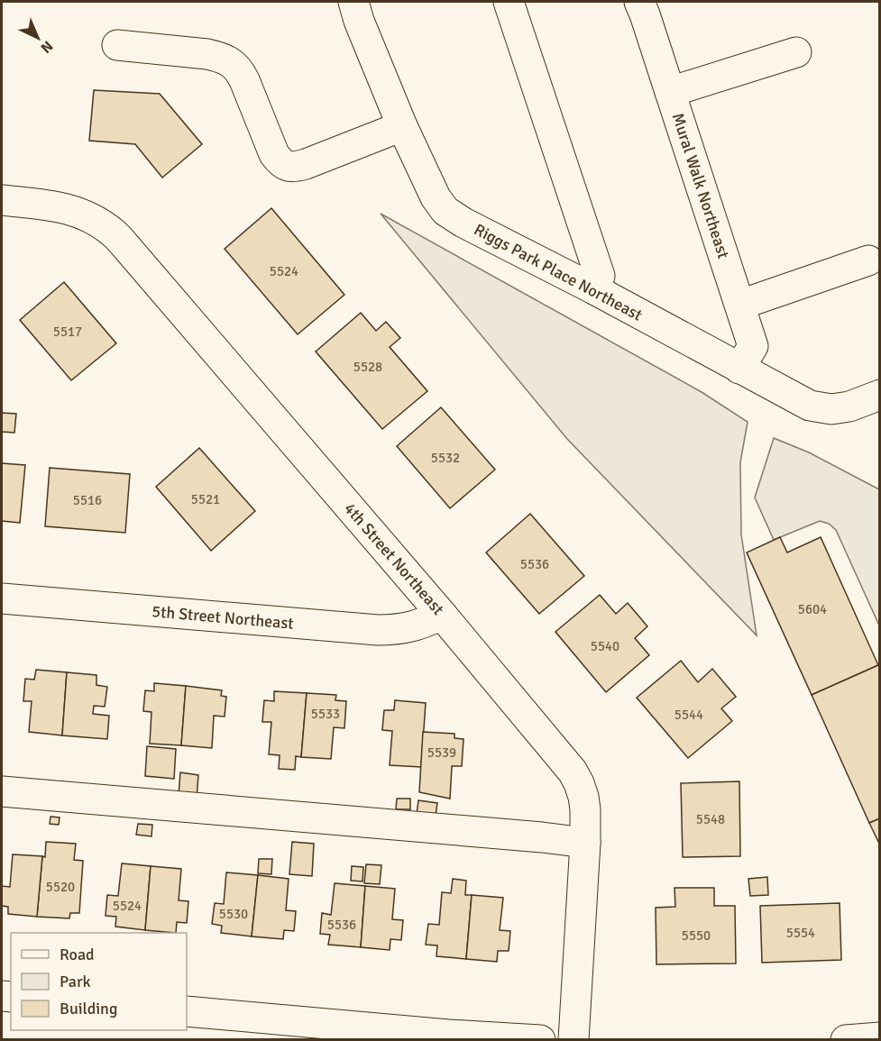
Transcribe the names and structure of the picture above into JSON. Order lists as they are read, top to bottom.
{
  "streets": {
    "street": [
      "Mural Walk Northeast",
      "Riggs Park Place Northeast",
      "4th Street Northeast",
      "5th Street Northeast"
    ]
  },
  "crossings": [
    ["Mural Walk Northeast", "Riggs Park Place Northeast"],
    ["4th Street Northeast", "5th Street Northeast"]
  ],
  "house_numbers": [
    "5524",
    "5517",
    "5528",
    "5532",
    "5521",
    "5516",
    "5536",
    "5604",
    "5540",
    "5533",
    "5544",
    "5539",
    "5548",
    "5520",
    "5524",
    "5530",
    "5536",
    "5554",
    "5550"
  ],
  "legend": ["Road", "Park", "Building"],
  "north": "bottom right"
}
